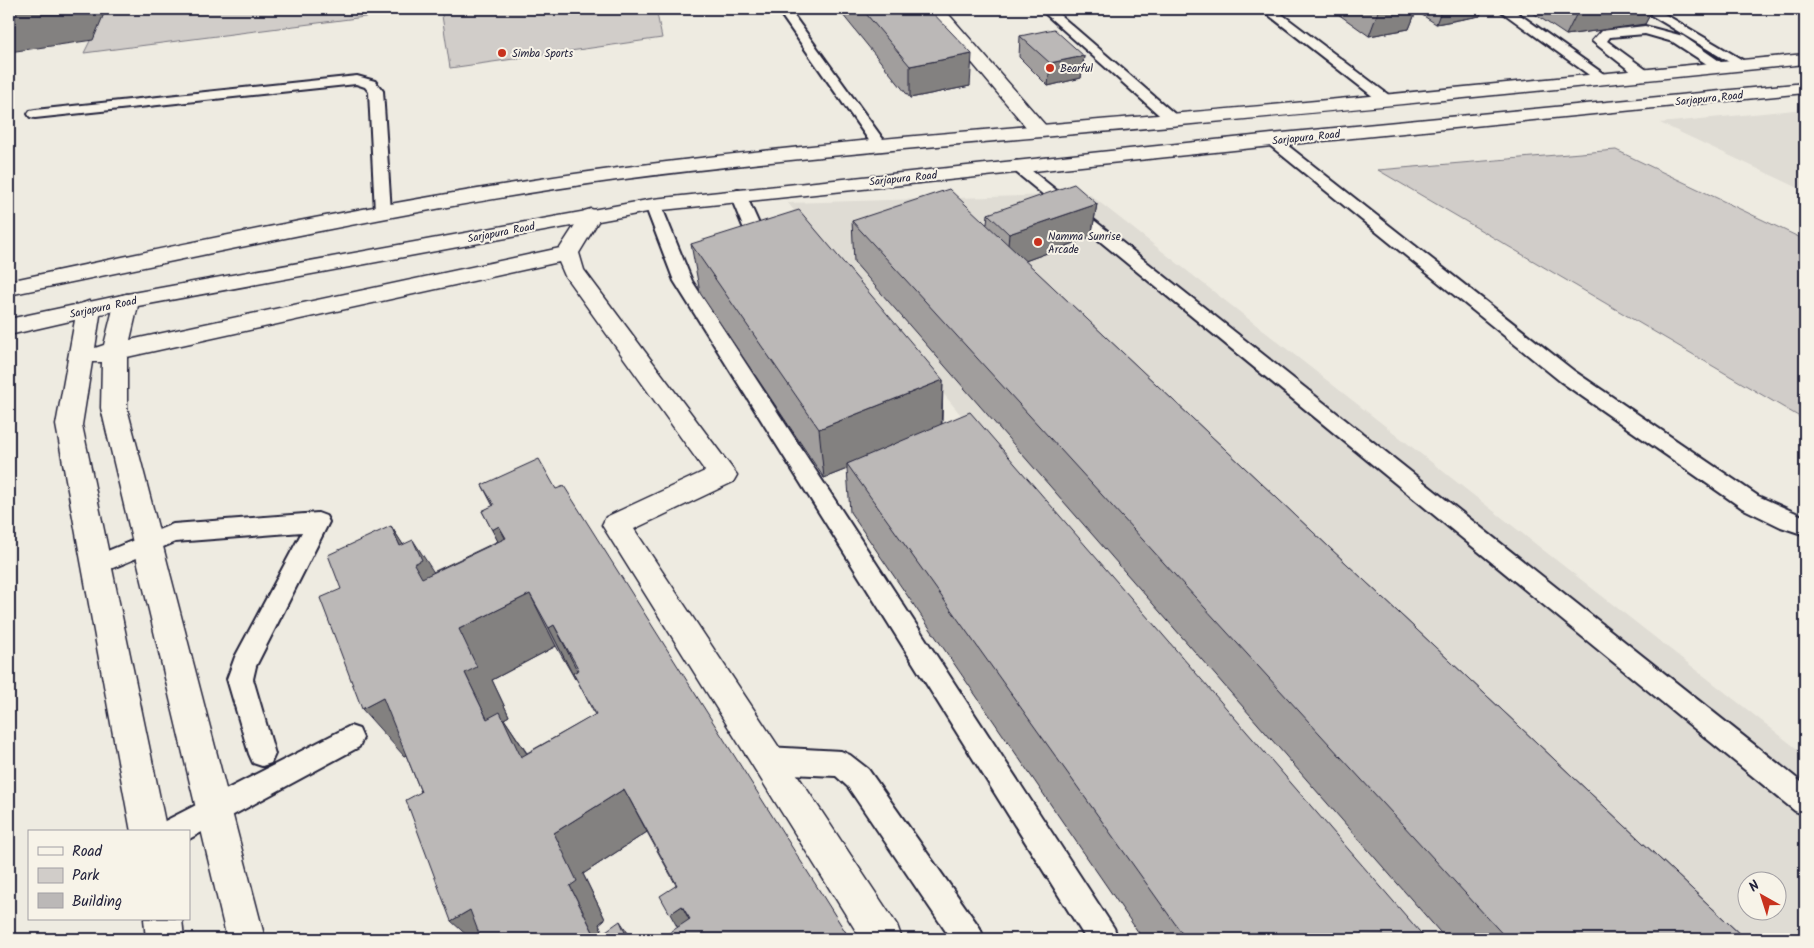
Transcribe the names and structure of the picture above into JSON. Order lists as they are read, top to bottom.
{
  "streets": {
    "main road": ["Sarjapura Road"]
  },
  "places": ["Simba Sports", "Bearful", "Namma Sunrise Arcade"],
  "legend": ["Road", "Park", "Building"],
  "north": "top left"
}
